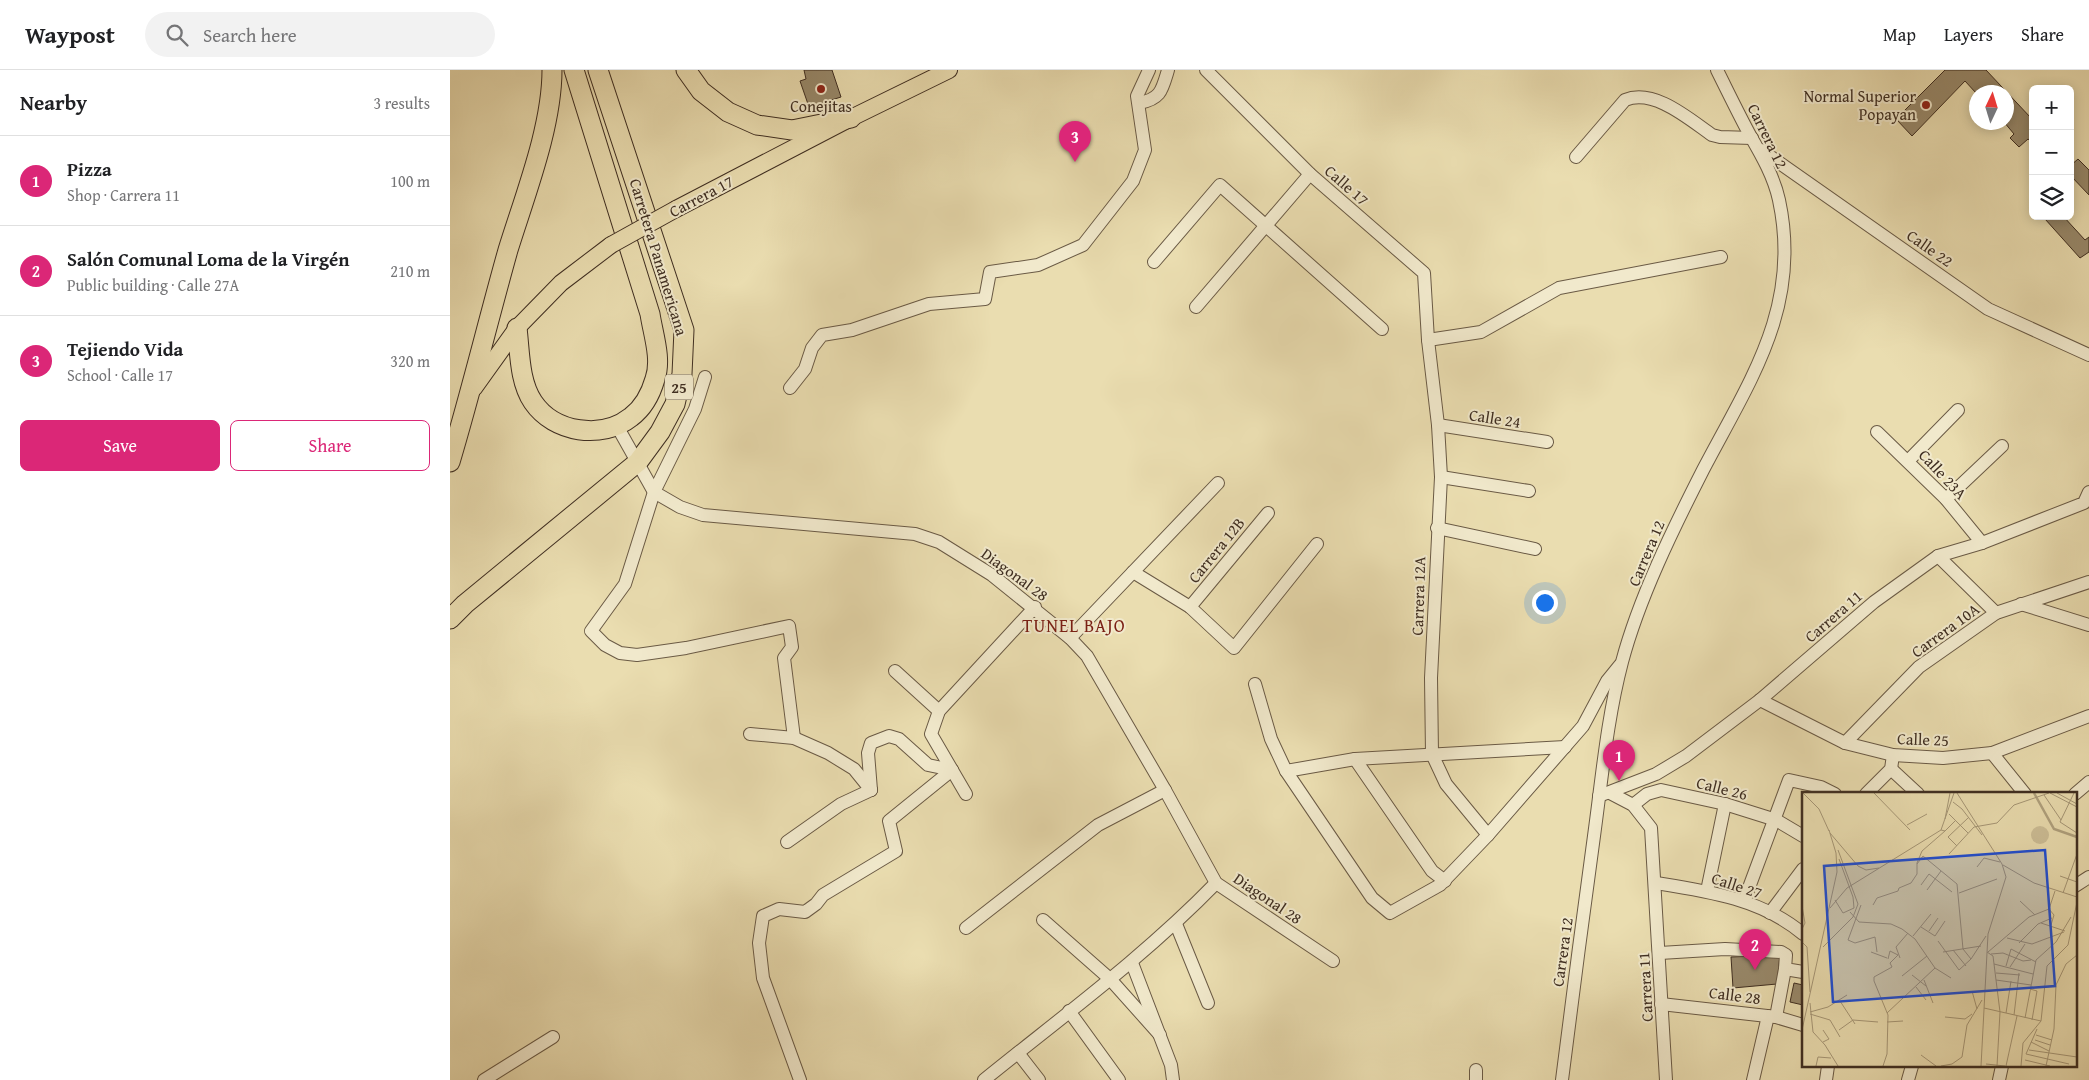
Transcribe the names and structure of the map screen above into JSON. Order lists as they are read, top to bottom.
{
  "streets": {
    "highway": ["Carretera Panamericana", "25"],
    "main road": ["Carrera 17"],
    "street": [
      "Carrera 12",
      "Calle 17",
      "Calle 22",
      "Calle 24",
      "Calle 23A",
      "Carrera 12B",
      "Diagonal 28",
      "Carrera 12A",
      "Carrera 11",
      "Carrera 10A",
      "Calle 25",
      "Calle 26",
      "Calle 27",
      "Calle 28"
    ]
  },
  "crossings": [
    ["Carrera 12", "Calle 22"],
    ["Carrera 12", "Carrera 11"],
    ["Calle 17", "Carrera 12A"],
    ["Calle 24", "Carrera 12A"],
    ["Calle 23A", "Carrera 11"],
    ["Carrera 11", "Calle 25"],
    ["Carrera 11", "Calle 26"],
    ["Carrera 11", "Calle 27"],
    ["Carrera 11", "Calle 28"],
    ["Carrera 10A", "Calle 25"]
  ],
  "districts": ["TUNEL BAJO"],
  "places": ["Conejitas", "Normal Superior Popayan"],
  "north": "top",
  "page": {
    "header": "Waypost",
    "search": "Search here",
    "nav": ["Map", "Layers", "Share"],
    "heading": ["Nearby", "3 results"],
    "map_buttons": ["+", "−"],
    "pins": ["3", "1", "2"],
    "list": [
      {
        "mark": "1",
        "name": "Pizza",
        "note": "Shop · Carrera 11",
        "value": "100 m"
      },
      {
        "mark": "2",
        "name": "Salón Comunal Loma de la Virgén",
        "note": "Public building · Calle 27A",
        "value": "210 m"
      },
      {
        "mark": "3",
        "name": "Tejiendo Vida",
        "note": "School · Calle 17",
        "value": "320 m"
      }
    ],
    "buttons": ["Save", "Share"]
  }
}
